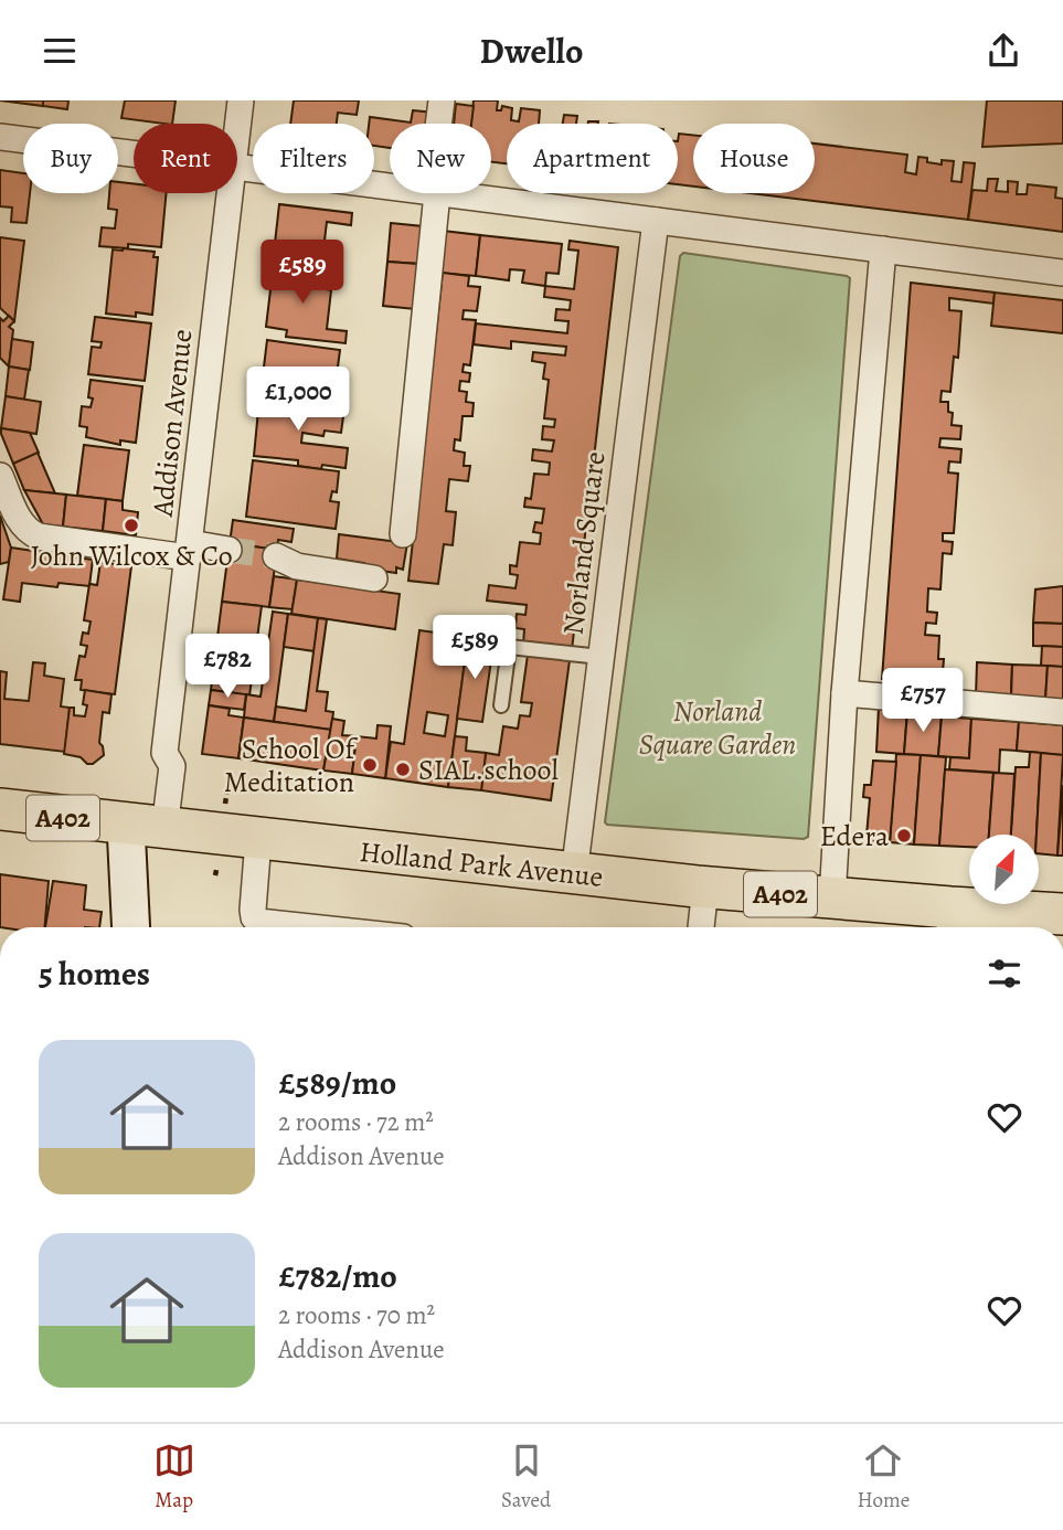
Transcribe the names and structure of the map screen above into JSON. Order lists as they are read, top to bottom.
{
  "streets": {
    "main road": ["A402", "Holland Park Avenue"],
    "street": ["Addison Avenue", "Norland Square"]
  },
  "crossings": [
    ["Addison Avenue", "Holland Park Avenue"],
    ["Norland Square", "Holland Park Avenue"]
  ],
  "parks": ["Norland Square Garden"],
  "places": [
    "John Wilcox & Co",
    "School Of Meditation",
    "SIAL.school",
    "Edera"
  ],
  "north": "top right",
  "page": {
    "header": "Dwello",
    "chip": [
      "Buy",
      "Rent",
      "Filters",
      "New",
      "Apartment",
      "House"
    ],
    "price": [
      "£589",
      "£1,000",
      "£589",
      "£782",
      "£757"
    ],
    "heading": "5 homes",
    "list": [
      {
        "name": "£589/mo",
        "note": "2 rooms · 72 m² · Addison Avenue"
      },
      {
        "name": "£782/mo",
        "note": "2 rooms · 70 m² · Addison Avenue"
      }
    ],
    "tabs": ["Map", "Saved", "Home"]
  }
}
